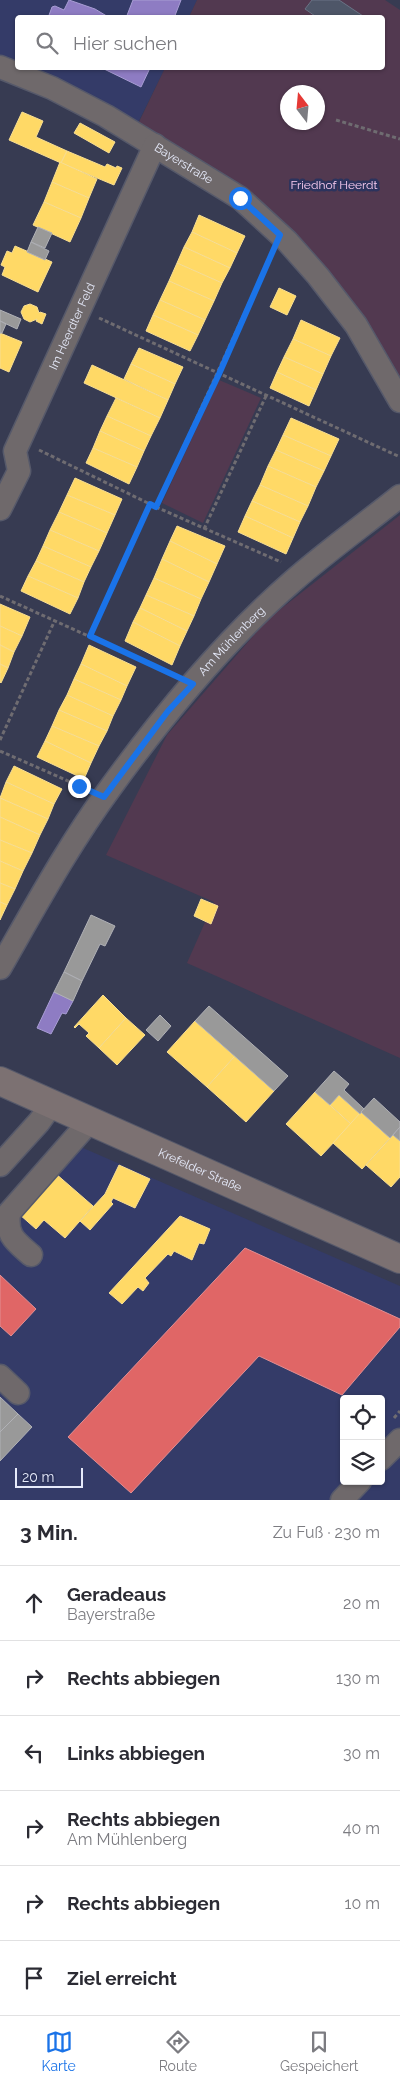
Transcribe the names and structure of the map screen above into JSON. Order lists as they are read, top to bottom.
{
  "streets": {
    "main road": ["Krefelder Straße"],
    "street": ["Bayerstraße", "Im Heerdter Feld", "Am Mühlenberg"]
  },
  "crossings": [
    ["Bayerstraße", "Im Heerdter Feld"]
  ],
  "parks": ["Friedhof Heerdt"],
  "scale_bar": "20 m",
  "north": "top",
  "page": {
    "search": "Hier suchen",
    "scale": "20 m",
    "heading": ["3 Min.", "Zu Fuß · 230 m"],
    "list": [
      ["Geradeaus", "Bayerstraße", "20 m"],
      ["Rechts abbiegen", "130 m"],
      ["Links abbiegen", "30 m"],
      ["Rechts abbiegen", "Am Mühlenberg", "40 m"],
      ["Rechts abbiegen", "10 m"],
      "Ziel erreicht"
    ],
    "nav": ["Karte", "Route", "Gespeichert"]
  }
}
